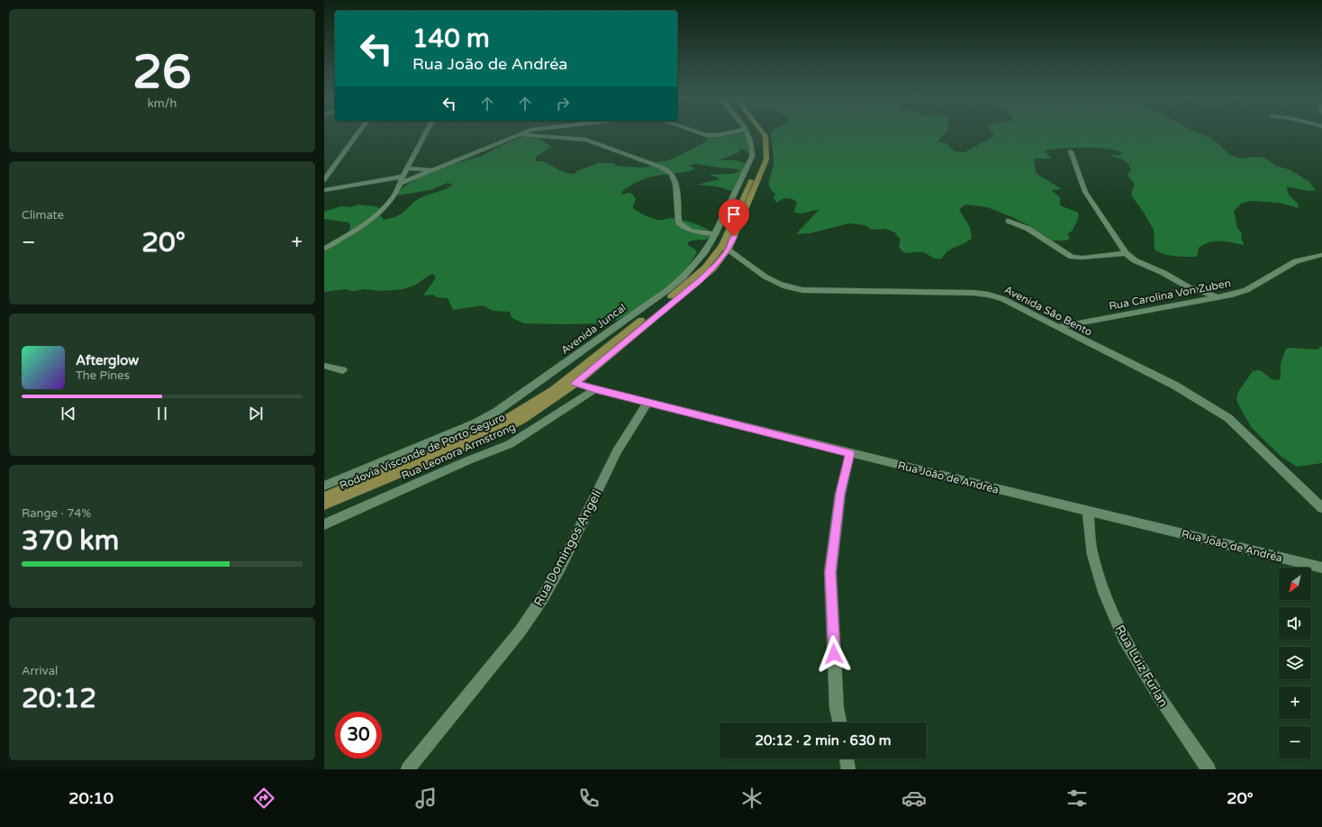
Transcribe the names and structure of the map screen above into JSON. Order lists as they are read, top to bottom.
{
  "streets": {
    "main road": ["Rodovia Visconde de Porto Seguro"],
    "street": [
      "Rua Carolina Von Zuben",
      "Avenida São Bento",
      "Avenida Juncal",
      "Rua Leonora Armstrong",
      "Rua João de Andréa",
      "Rua Domingos Angeli",
      "Rua Luiz Furlan"
    ]
  },
  "crossings": [
    ["Rua Carolina Von Zuben", "Avenida São Bento"],
    ["Avenida São Bento", "Rodovia Visconde de Porto Seguro"],
    ["Rodovia Visconde de Porto Seguro", "Rua João de Andréa"],
    ["Rua Leonora Armstrong", "Rua João de Andréa"],
    ["Rua João de Andréa", "Rua Domingos Angeli"],
    ["Rua João de Andréa", "Rua Luiz Furlan"]
  ],
  "north": "bottom left",
  "page": {
    "tile": [
      ["26", "km/h"],
      "Climate",
      ["Range · 74%", "370 km"],
      ["Arrival", "20:12"]
    ],
    "turn": ["140 m", "Rua João de Andréa"],
    "heat": ["−", "20°", "+"],
    "song": ["Afterglow", "The Pines"],
    "map_buttons": ["+", "−"],
    "limit": "30",
    "trip": "20:12 · 2 min · 630 m",
    "tabs": ["20:10", "20°"]
  }
}
